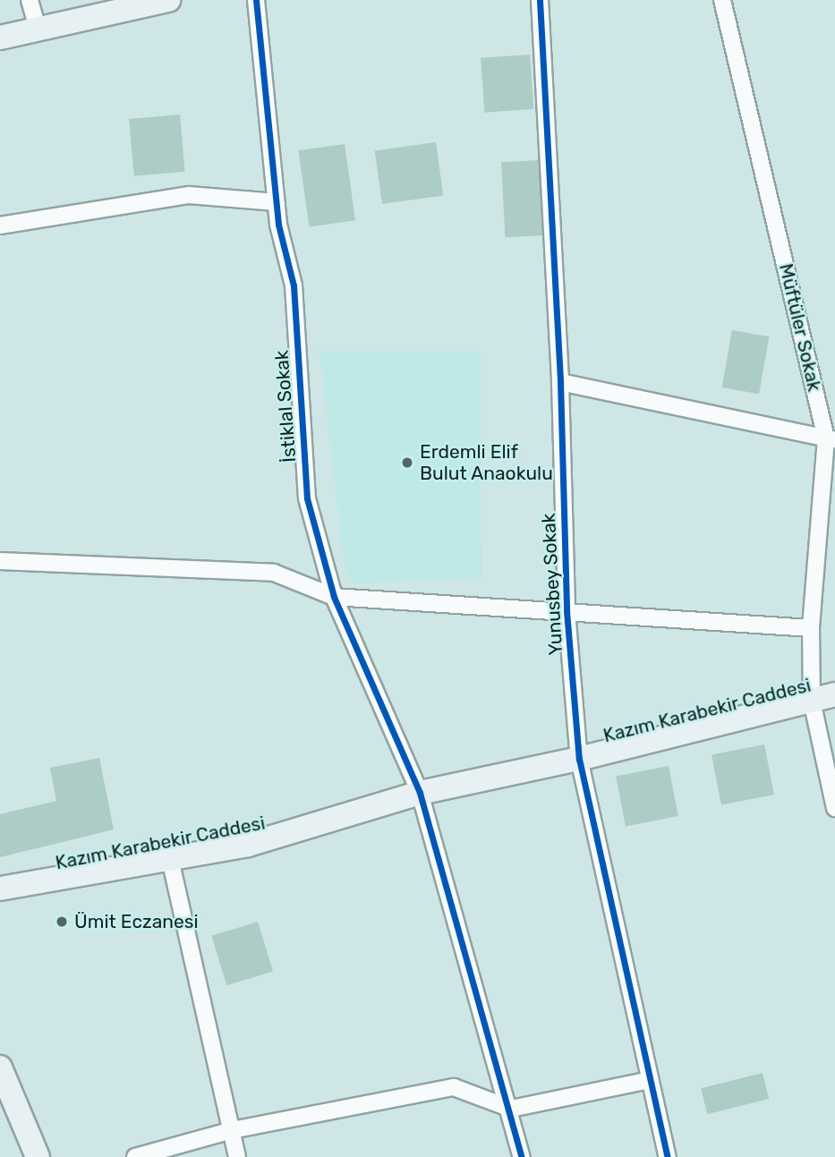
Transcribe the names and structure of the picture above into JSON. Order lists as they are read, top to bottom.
{
  "streets": {
    "street": [
      "Müftüler Sokak",
      "İstiklal Sokak",
      "Yunusbey Sokak",
      "Kazım Karabekir Caddesi"
    ]
  },
  "crossings": [
    ["Müftüler Sokak", "Kazım Karabekir Caddesi"],
    ["İstiklal Sokak", "Kazım Karabekir Caddesi"],
    ["Yunusbey Sokak", "Kazım Karabekir Caddesi"]
  ],
  "places": ["Erdemli Elif Bulut Anaokulu", "Ümit Eczanesi"]
}
